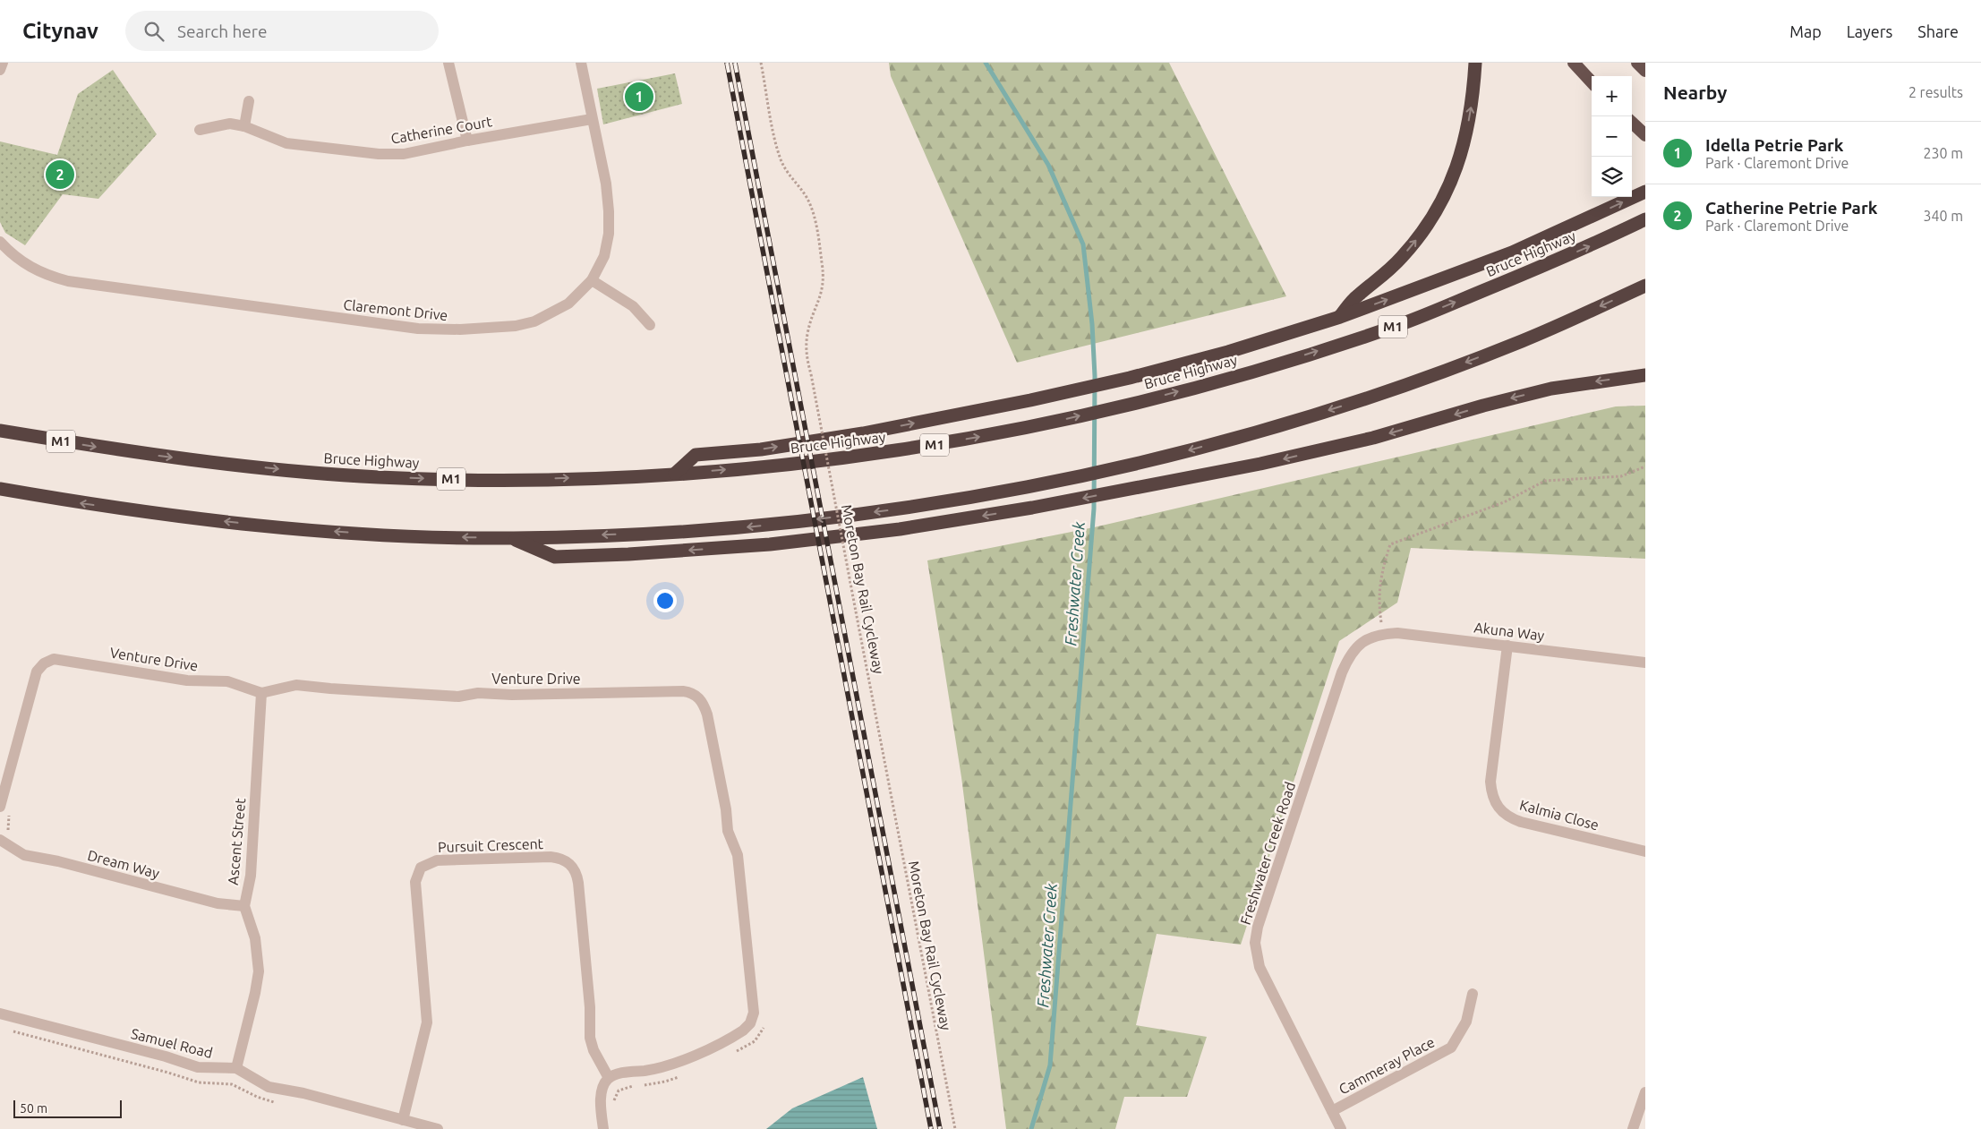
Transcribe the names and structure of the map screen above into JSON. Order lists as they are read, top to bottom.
{
  "streets": {
    "highway": ["Bruce Highway", "M1"],
    "street": [
      "Catherine Court",
      "Claremont Drive",
      "Akuna Way",
      "Venture Drive",
      "Kalmia Close",
      "Ascent Street",
      "Pursuit Crescent",
      "Freshwater Creek Road",
      "Dream Way",
      "Samuel Road",
      "Cammeray Place"
    ],
    "path": ["Moreton Bay Rail Cycleway"]
  },
  "crossings": [
    ["Catherine Court", "Claremont Drive"],
    ["Akuna Way", "Kalmia Close"],
    ["Akuna Way", "Freshwater Creek Road"],
    ["Venture Drive", "Ascent Street"],
    ["Venture Drive", "Pursuit Crescent"],
    ["Ascent Street", "Dream Way"],
    ["Ascent Street", "Samuel Road"],
    ["Pursuit Crescent", "Samuel Road"],
    ["Freshwater Creek Road", "Cammeray Place"]
  ],
  "water": ["Freshwater Creek"],
  "scale_bar": "50 m",
  "page": {
    "header": "Citynav",
    "search": "Search here",
    "nav": ["Map", "Layers", "Share"],
    "heading": ["Nearby", "2 results"],
    "map_buttons": ["+", "−"],
    "pins": ["1", "2"],
    "list": [
      {
        "mark": "1",
        "name": "Idella Petrie Park",
        "note": "Park · Claremont Drive",
        "value": "230 m"
      },
      {
        "mark": "2",
        "name": "Catherine Petrie Park",
        "note": "Park · Claremont Drive",
        "value": "340 m"
      }
    ],
    "scale": "50 m"
  }
}
